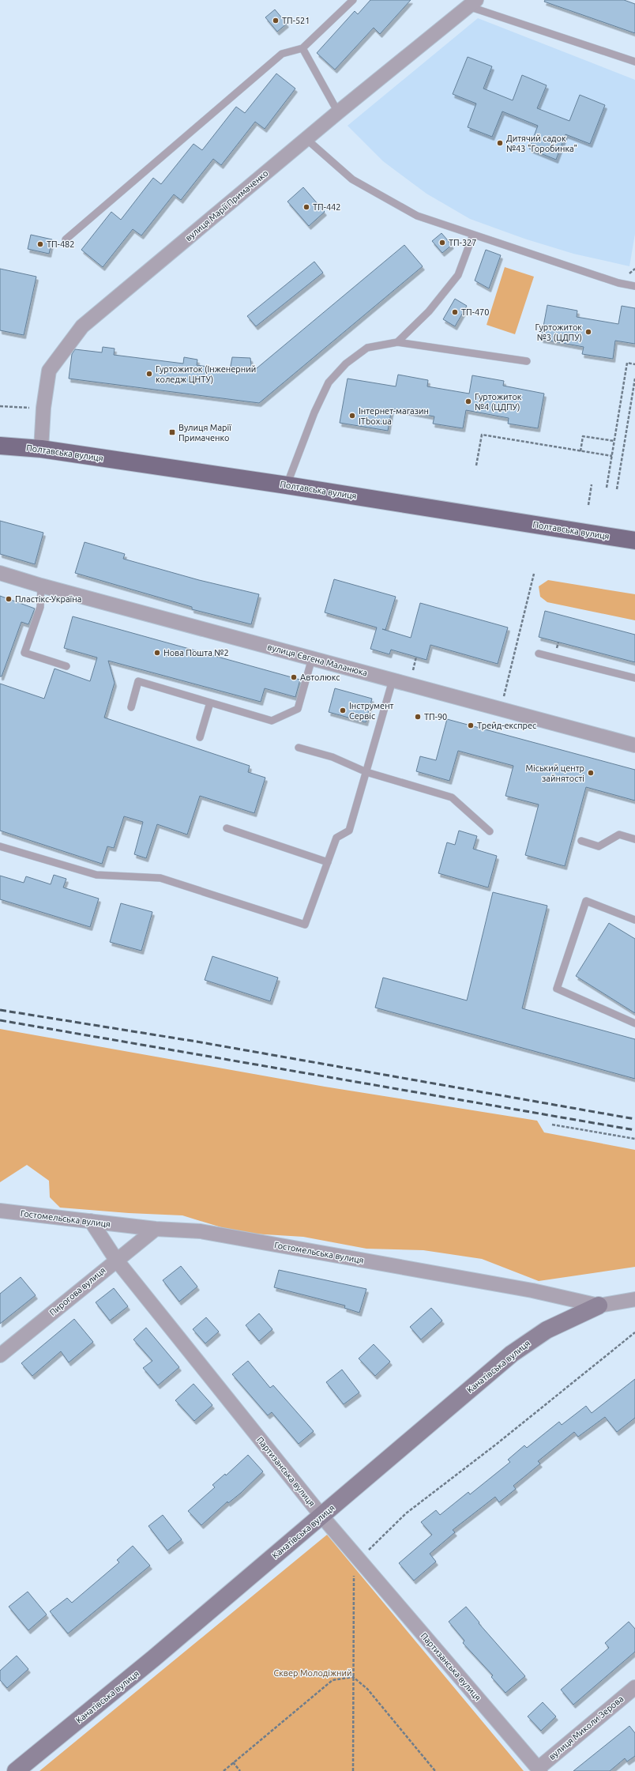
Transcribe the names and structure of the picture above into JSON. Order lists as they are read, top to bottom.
{
  "streets": {
    "main road": ["Полтавська вулиця"],
    "street": [
      "вулиця Марії Примаченко",
      "вулиця Євгена Маланюка",
      "Гостомельська вулиця",
      "Пирогова вулиця",
      "Канатівська вулиця",
      "Партизанська вулиця",
      "вулиця Миколи Зерова"
    ]
  },
  "crossings": [
    ["вулиця Марії Примаченко", "Полтавська вулиця"],
    ["Гостомельська вулиця", "Пирогова вулиця"],
    ["Гостомельська вулиця", "Канатівська вулиця"],
    ["Гостомельська вулиця", "Партизанська вулиця"],
    ["Пирогова вулиця", "Партизанська вулиця"],
    ["Канатівська вулиця", "Партизанська вулиця"],
    ["Партизанська вулиця", "вулиця Миколи Зерова"]
  ],
  "parks": ["Сквер Молодіжний"],
  "places": {
    "other": [
      "ТП-521",
      "Дитячий садок №43 \"Горобинка\"",
      "ТП-442",
      "ТП-327",
      "ТП-482",
      "ТП-470",
      "Гуртожиток №3 (ЦДПУ)",
      "Гуртожиток (Інженерний коледж ЦНТУ)",
      "Гуртожиток №4 (ЦДПУ)",
      "Інтернет-магазин ITbox.ua",
      "Пластікс-Україна",
      "Нова Пошта №2",
      "Автолюкс",
      "Інструмент Сервіс",
      "ТП-90",
      "Трейд-експрес",
      "Міський центр зайнятості"
    ],
    "transit": ["Вулиця Марії Примаченко"]
  }
}
